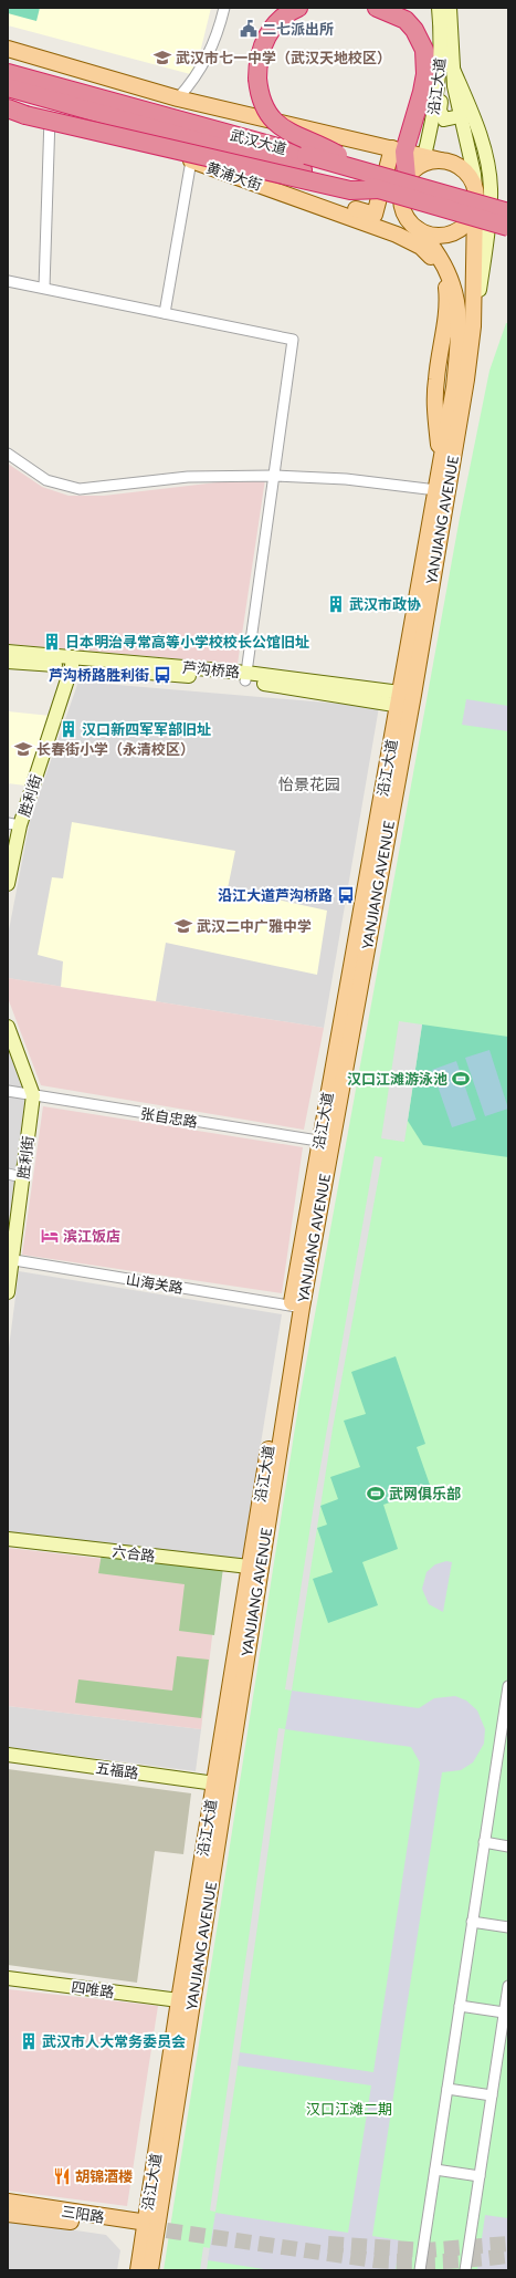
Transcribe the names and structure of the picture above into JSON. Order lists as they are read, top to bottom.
{
  "streets": {
    "highway": ["武汉大道"],
    "main road": [
      "沿江大道",
      "黄浦大街",
      "YANJIANG AVENUE",
      "三阳路"
    ],
    "street": [
      "芦沟桥路",
      "胜利街",
      "张自忠路",
      "山海关路",
      "六合路",
      "五福路",
      "四唯路"
    ]
  },
  "crossings": [
    ["沿江大道", "YANJIANG AVENUE"],
    ["沿江大道", "芦沟桥路"],
    ["沿江大道", "张自忠路"],
    ["沿江大道", "山海关路"],
    ["沿江大道", "六合路"],
    ["沿江大道", "五福路"],
    ["沿江大道", "四唯路"],
    ["沿江大道", "三阳路"],
    ["黄浦大街", "YANJIANG AVENUE"],
    ["YANJIANG AVENUE", "芦沟桥路"],
    ["YANJIANG AVENUE", "五福路"],
    ["YANJIANG AVENUE", "三阳路"],
    ["芦沟桥路", "胜利街"],
    ["胜利街", "张自忠路"],
    ["胜利街", "山海关路"]
  ],
  "districts": ["怡景花园"],
  "parks": ["汉口江滩二期"],
  "places": {
    "public building": ["二七派出所"],
    "school or university": ["武汉市七一中学（武汉天地校区）", "长春街小学（永清校区）", "武汉二中广雅中学"],
    "building": [
      "武汉市政协",
      "日本明治寻常高等小学校校长公馆旧址",
      "汉口新四军军部旧址",
      "武汉市人大常务委员会"
    ],
    "bus stop": ["芦沟桥路胜利街", "沿江大道芦沟桥路"],
    "sports": ["汉口江滩游泳池", "武网俱乐部"],
    "hotel": ["滨江饭店"],
    "restaurant": ["胡锦酒楼"]
  }
}
